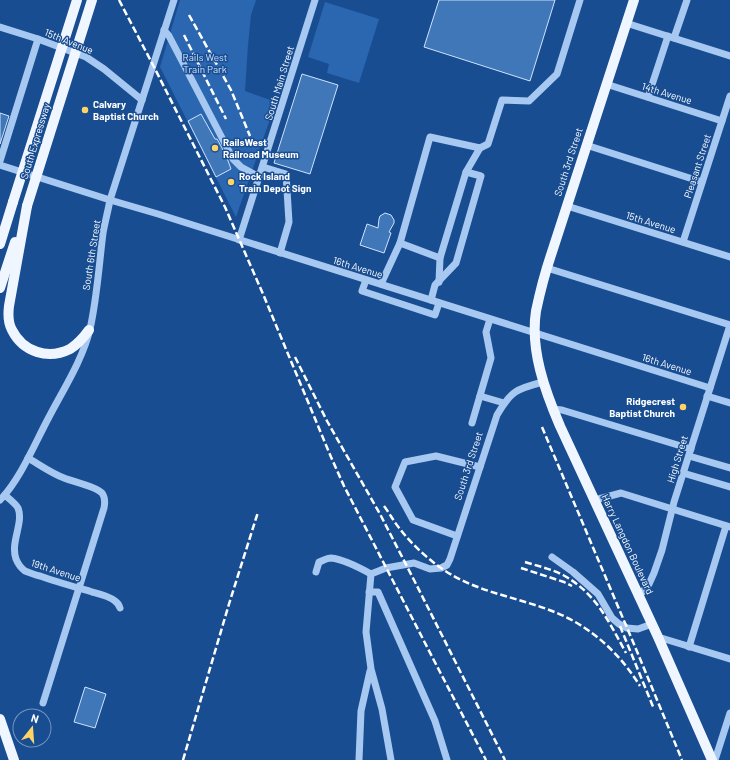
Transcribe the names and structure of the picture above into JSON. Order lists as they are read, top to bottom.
{
  "streets": {
    "main road": ["South Expressway", "South 3rd Street", "Harry Langdon Boulevard"],
    "street": [
      "15th Avenue",
      "South Main Street",
      "14th Avenue",
      "Pleasant Street",
      "South 6th Street",
      "16th Avenue",
      "High Street",
      "19th Avenue"
    ]
  },
  "crossings": [
    ["15th Avenue", "South 3rd Street"],
    ["15th Avenue", "Pleasant Street"],
    ["15th Avenue", "South 6th Street"],
    ["South Main Street", "16th Avenue"],
    ["14th Avenue", "South 3rd Street"],
    ["14th Avenue", "Pleasant Street"],
    ["South 3rd Street", "16th Avenue"],
    ["South 3rd Street", "Harry Langdon Boulevard"],
    ["South 6th Street", "16th Avenue"],
    ["South 6th Street", "19th Avenue"],
    ["16th Avenue", "High Street"],
    ["16th Avenue", "Harry Langdon Boulevard"],
    ["High Street", "Harry Langdon Boulevard"]
  ],
  "parks": ["Rails West Train Park"],
  "places": [
    "Calvary Baptist Church",
    "RailsWest Railroad Museum",
    "Rock Island Train Depot Sign",
    "Ridgecrest Baptist Church"
  ],
  "north": "top"
}
